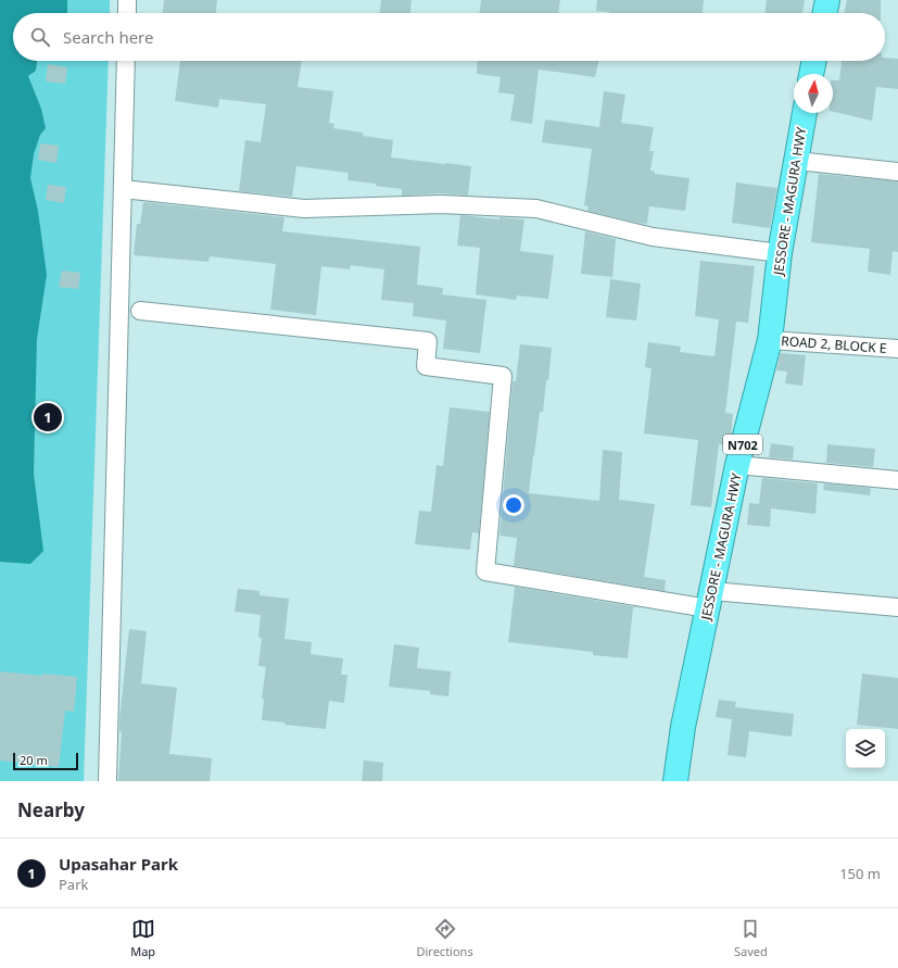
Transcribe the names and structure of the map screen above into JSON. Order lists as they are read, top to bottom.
{
  "streets": {
    "highway": ["JESSORE - MAGURA HWY", "N702"],
    "street": ["ROAD 2, BLOCK E"]
  },
  "crossings": [
    ["JESSORE - MAGURA HWY", "ROAD 2, BLOCK E"]
  ],
  "scale_bar": "20 m",
  "north": "top",
  "page": {
    "search": "Search here",
    "pins": "1",
    "scale": "20 m",
    "heading": "Nearby",
    "list": [
      {
        "mark": "1",
        "name": "Upasahar Park",
        "note": "Park",
        "value": "150 m"
      }
    ],
    "nav": ["Map", "Directions", "Saved"]
  }
}
